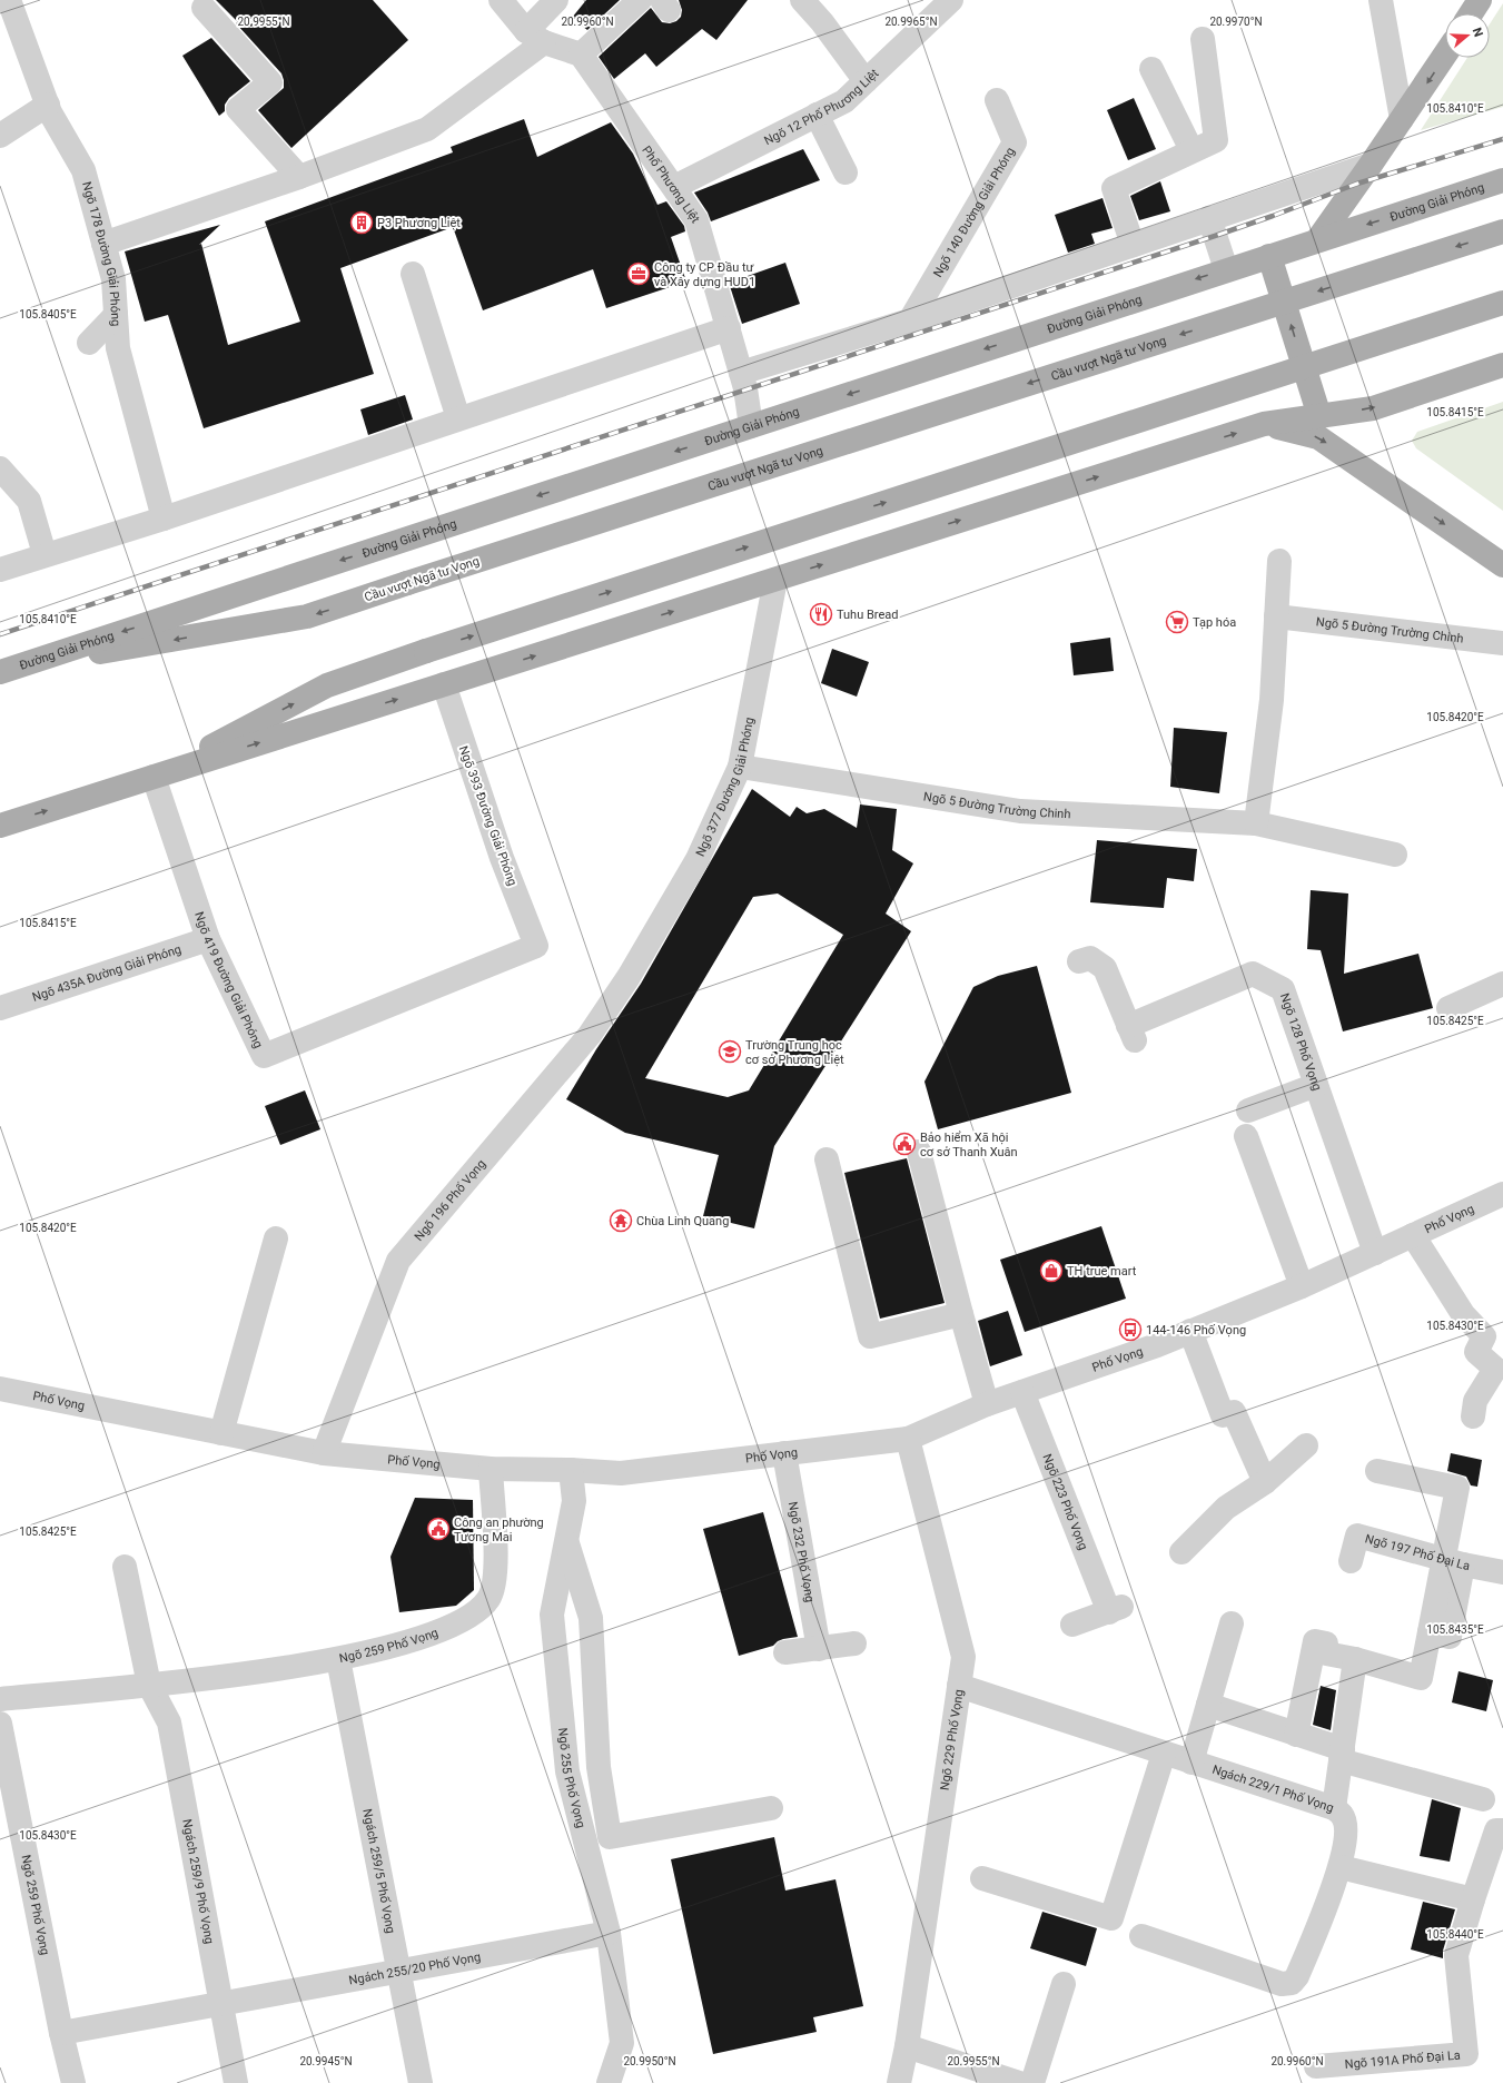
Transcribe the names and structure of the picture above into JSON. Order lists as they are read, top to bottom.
{
  "streets": {
    "main road": ["Đường Giải Phóng", "Cầu vượt Ngã tư Vọng"],
    "street": [
      "Ngõ 12 Phố Phương Liệt",
      "Phố Phương Liệt",
      "Ngõ 140 Đường Giải Phóng",
      "Ngõ 178 Đường Giải Phóng",
      "Ngõ 5 Đường Trường Chinh",
      "Ngõ 377 Đường Giải Phóng",
      "Ngõ 393 Đường Giải Phóng",
      "Ngõ 435A Đường Giải Phóng",
      "Ngõ 419 Đường Giải Phóng",
      "Ngõ 128 Phố Vọng",
      "Ngõ 196 Phố Vọng",
      "Phố Vọng",
      "Ngõ 223 Phố Vọng",
      "Ngõ 232 Phố Vọng",
      "Ngõ 197 Phố Đại La",
      "Ngõ 259 Phố Vọng",
      "Ngõ 229 Phố Vọng",
      "Ngõ 255 Phố Vọng",
      "Ngách 229/1 Phố Vọng",
      "Ngách 259/5 Phố Vọng",
      "Ngách 259/9 Phố Vọng",
      "Ngách 255/20 Phố Vọng",
      "Ngõ 191A Phố Đại La"
    ]
  },
  "crossings": [
    ["Ngõ 12 Phố Phương Liệt", "Phố Phương Liệt"],
    ["Phố Phương Liệt", "Đường Giải Phóng"],
    ["Đường Giải Phóng", "Cầu vượt Ngã tư Vọng"],
    ["Ngõ 5 Đường Trường Chinh", "Ngõ 377 Đường Giải Phóng"],
    ["Ngõ 377 Đường Giải Phóng", "Ngõ 196 Phố Vọng"],
    ["Ngõ 393 Đường Giải Phóng", "Ngõ 419 Đường Giải Phóng"],
    ["Ngõ 435A Đường Giải Phóng", "Ngõ 419 Đường Giải Phóng"],
    ["Ngõ 128 Phố Vọng", "Phố Vọng"],
    ["Ngõ 196 Phố Vọng", "Phố Vọng"],
    ["Phố Vọng", "Ngõ 223 Phố Vọng"],
    ["Phố Vọng", "Ngõ 232 Phố Vọng"],
    ["Phố Vọng", "Ngõ 259 Phố Vọng"],
    ["Phố Vọng", "Ngõ 229 Phố Vọng"],
    ["Phố Vọng", "Ngõ 255 Phố Vọng"],
    ["Ngõ 259 Phố Vọng", "Ngách 259/5 Phố Vọng"],
    ["Ngõ 259 Phố Vọng", "Ngách 259/9 Phố Vọng"],
    ["Ngõ 229 Phố Vọng", "Ngách 229/1 Phố Vọng"],
    ["Ngõ 255 Phố Vọng", "Ngách 255/20 Phố Vọng"],
    ["Ngách 259/5 Phố Vọng", "Ngách 255/20 Phố Vọng"],
    ["Ngách 259/9 Phố Vọng", "Ngách 255/20 Phố Vọng"]
  ],
  "places": {
    "building": ["P3 Phương Liệt"],
    "office": ["Công ty CP Đầu tư và Xây dựng HUD1"],
    "restaurant": ["Tuhu Bread"],
    "supermarket": ["Tạp hóa"],
    "school or university": ["Trường Trung học cơ sở Phương Liệt"],
    "public building": ["Bảo hiểm Xã hội cơ sở Thanh Xuân", "Công an phường Tương Mai"],
    "temple": ["Chùa Linh Quang"],
    "shop": ["TH true mart"],
    "bus stop": ["144-146 Phố Vọng"]
  },
  "north": "right",
  "coordinates": [
    "20.9965°N",
    "20.9970°N",
    "20.9955°N",
    "20.9960°N",
    "105.8410°E",
    "105.8405°E",
    "105.8415°E",
    "105.8420°E",
    "105.8425°E",
    "105.8430°E",
    "105.8435°E",
    "105.8440°E",
    "20.9945°N",
    "20.9950°N"
  ]
}
